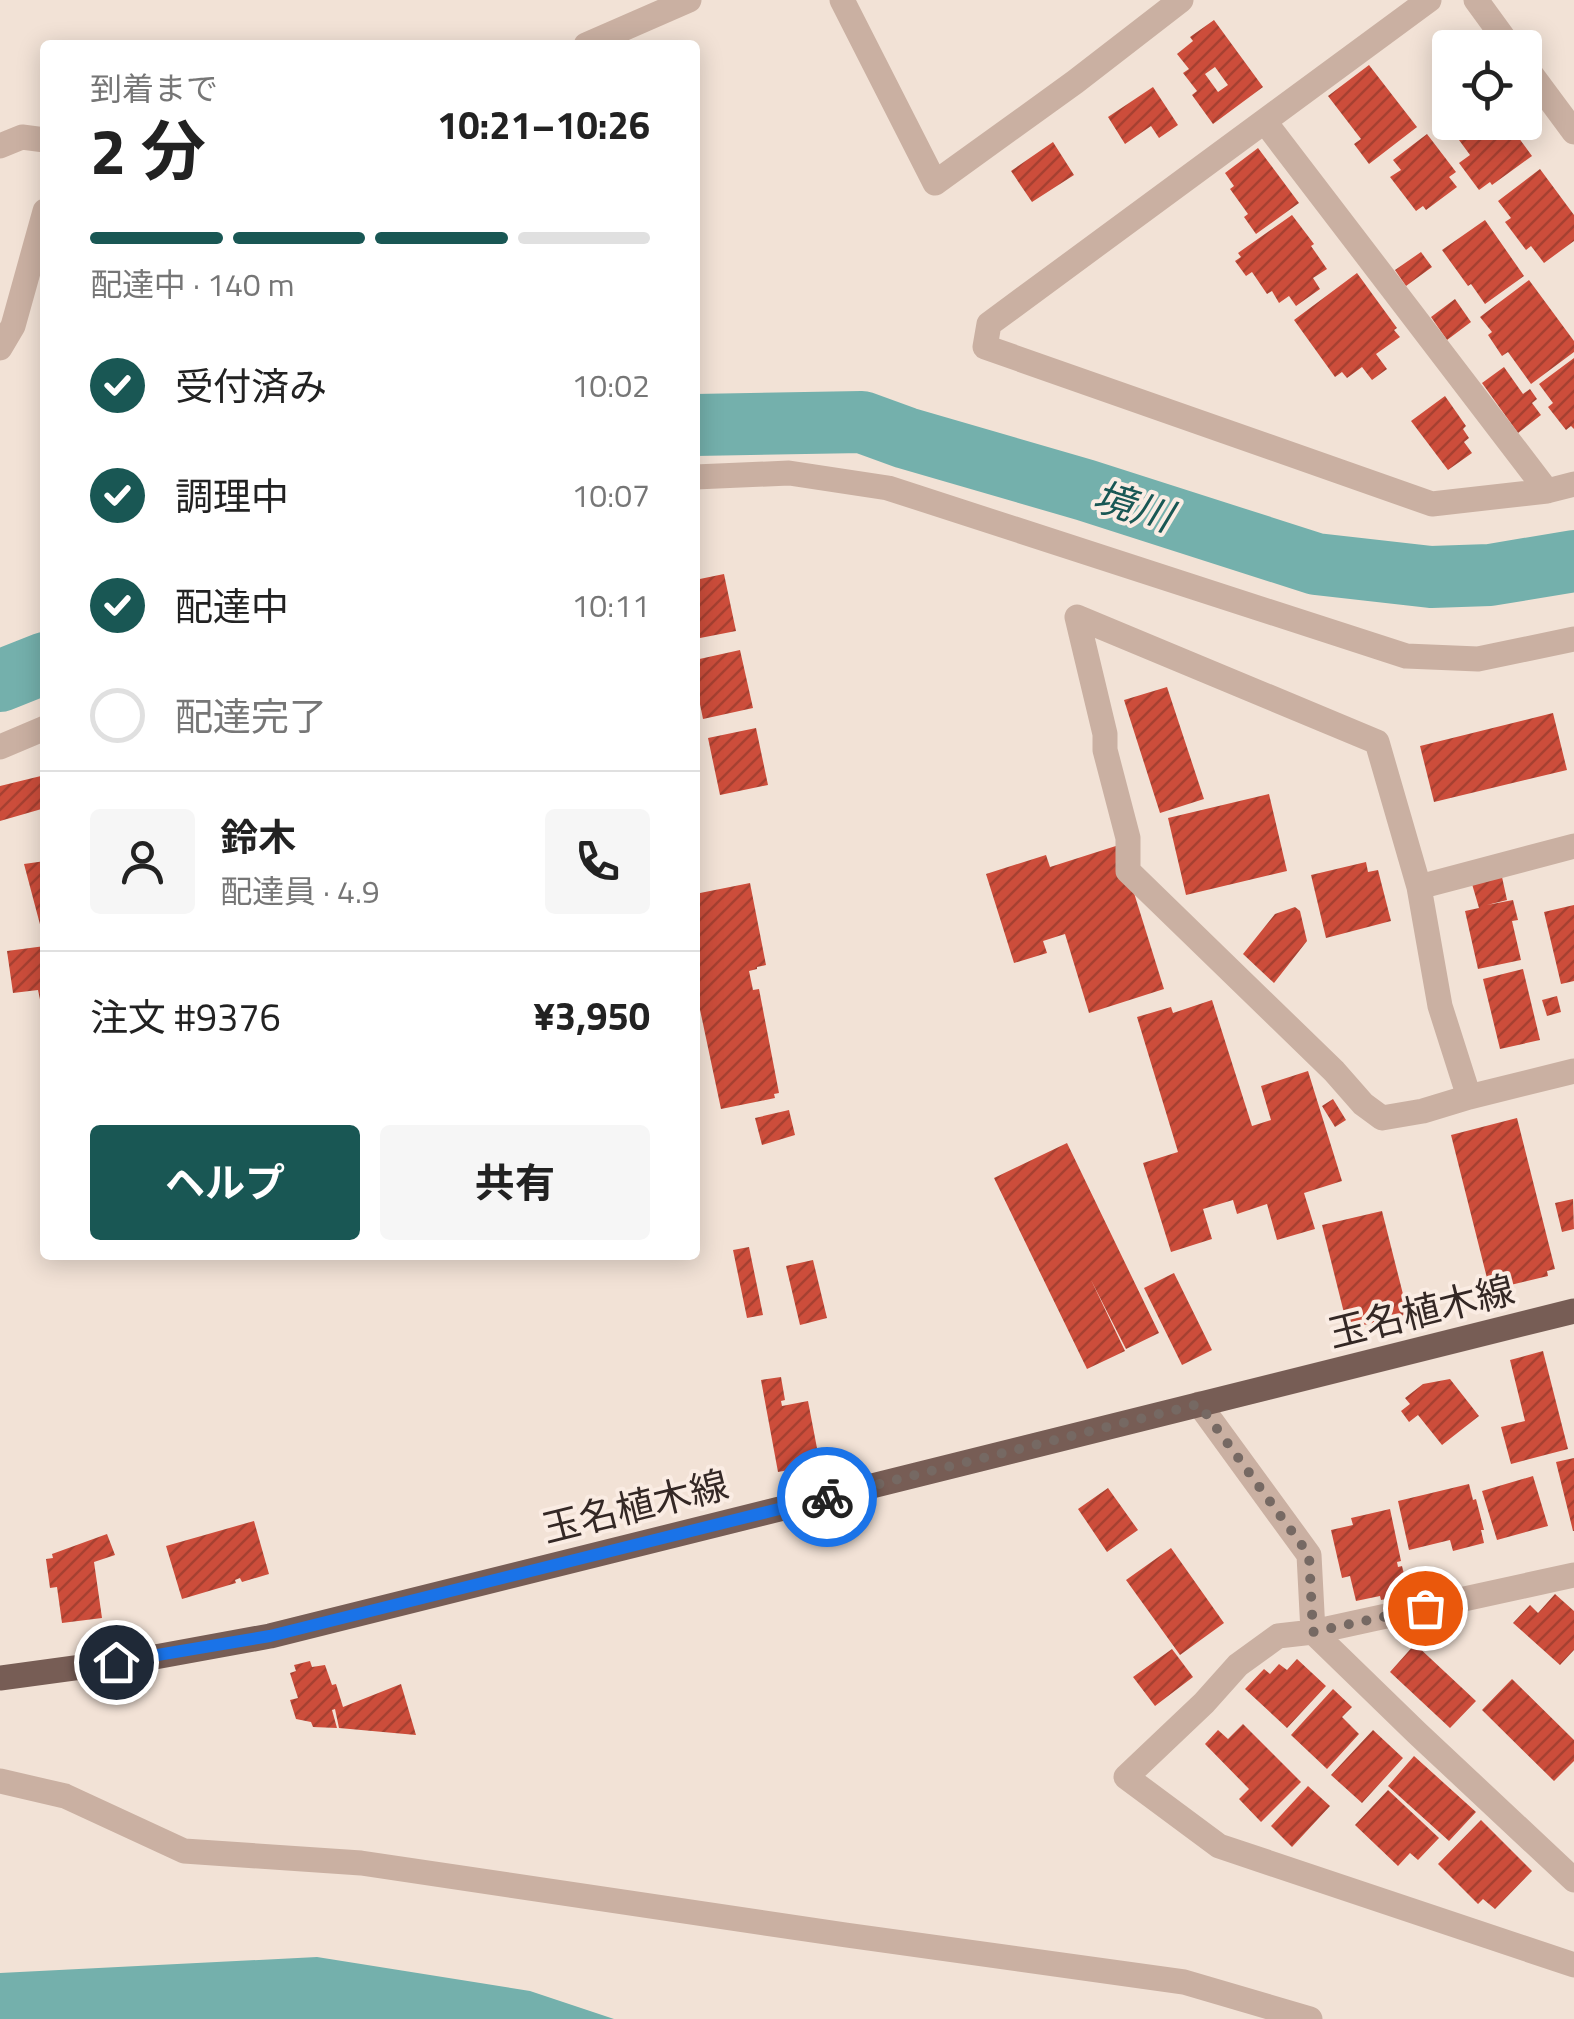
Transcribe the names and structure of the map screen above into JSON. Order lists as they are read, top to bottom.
{
  "streets": {
    "main road": ["玉名植木線"]
  },
  "water": ["境川"],
  "page": {
    "heading": ["2 分", "到着まで", "10:21–10:26"],
    "panel": [
      "鈴木",
      "配達員 · 4.9",
      "注文 #9376",
      "¥3,950"
    ],
    "bar": "配達中 · 140 m",
    "list": [
      ["受付済み", "10:02"],
      ["調理中", "10:07"],
      ["配達中", "10:11"],
      "配達完了"
    ],
    "buttons": ["ヘルプ", "共有"]
  }
}
